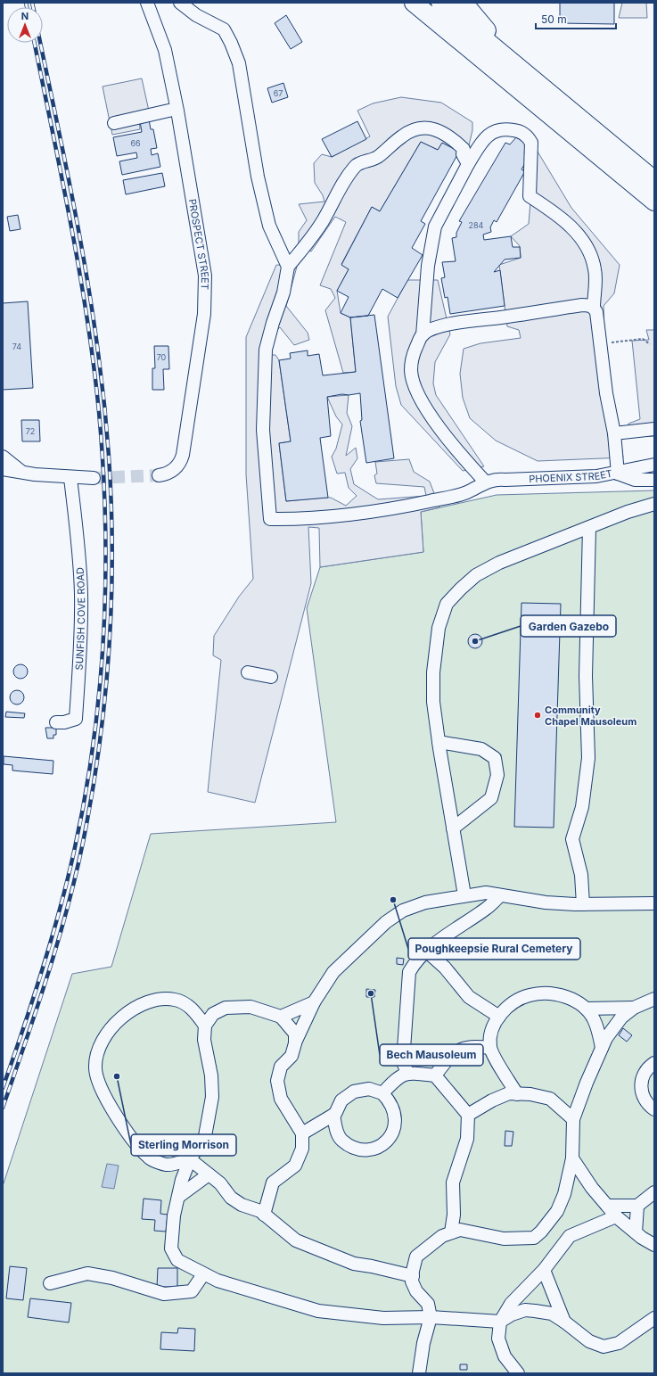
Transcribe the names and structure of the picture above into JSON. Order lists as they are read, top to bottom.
{
  "streets": {
    "street": ["PROSPECT STREET", "PHOENIX STREET", "SUNFISH COVE ROAD"]
  },
  "places": [
    "Garden Gazebo",
    "Community Chapel Mausoleum",
    "Poughkeepsie Rural Cemetery",
    "Bech Mausoleum",
    "Sterling Morrison"
  ],
  "house_numbers": [
    "67",
    "66",
    "284",
    "74",
    "70",
    "72"
  ],
  "scale_bar": "50 m",
  "north": "top"
}
